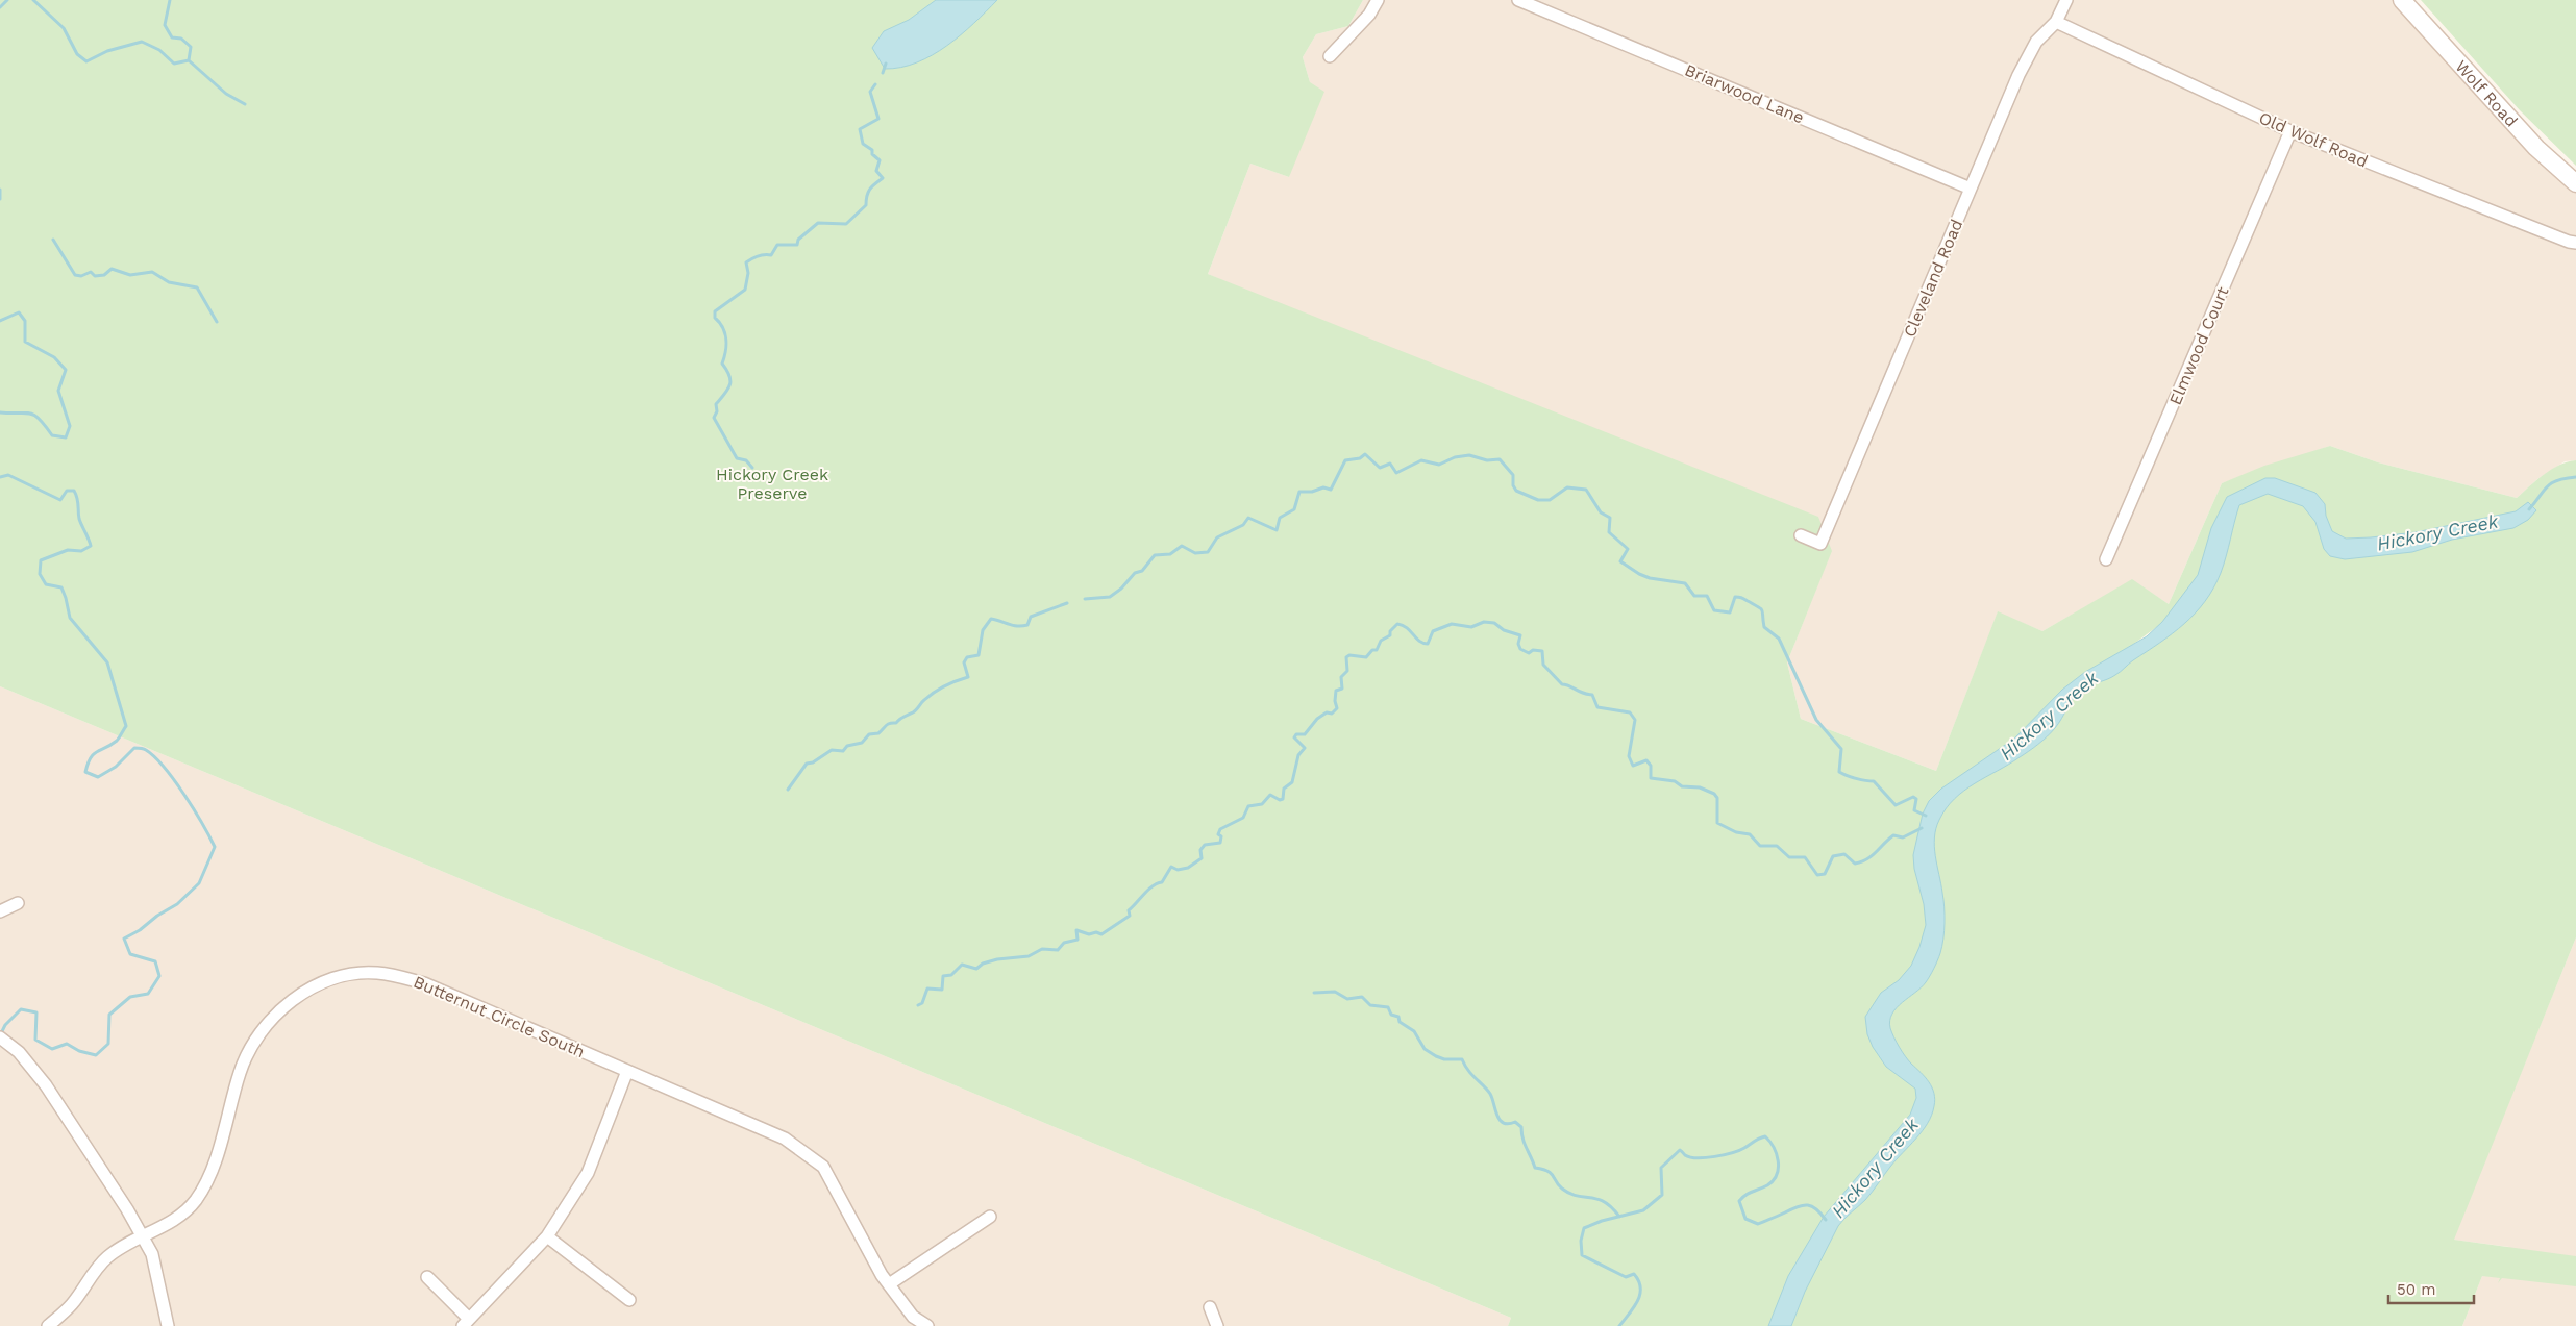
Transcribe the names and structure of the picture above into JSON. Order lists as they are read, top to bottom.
{
  "streets": {
    "main road": ["Wolf Road"],
    "street": [
      "Briarwood Lane",
      "Old Wolf Road",
      "Cleveland Road",
      "Elmwood Court",
      "Butternut Circle South"
    ]
  },
  "crossings": [
    ["Briarwood Lane", "Cleveland Road"],
    ["Old Wolf Road", "Cleveland Road"],
    ["Old Wolf Road", "Elmwood Court"]
  ],
  "water": ["Hickory Creek"],
  "parks": ["Hickory Creek Preserve"],
  "scale_bar": "50 m"
}
